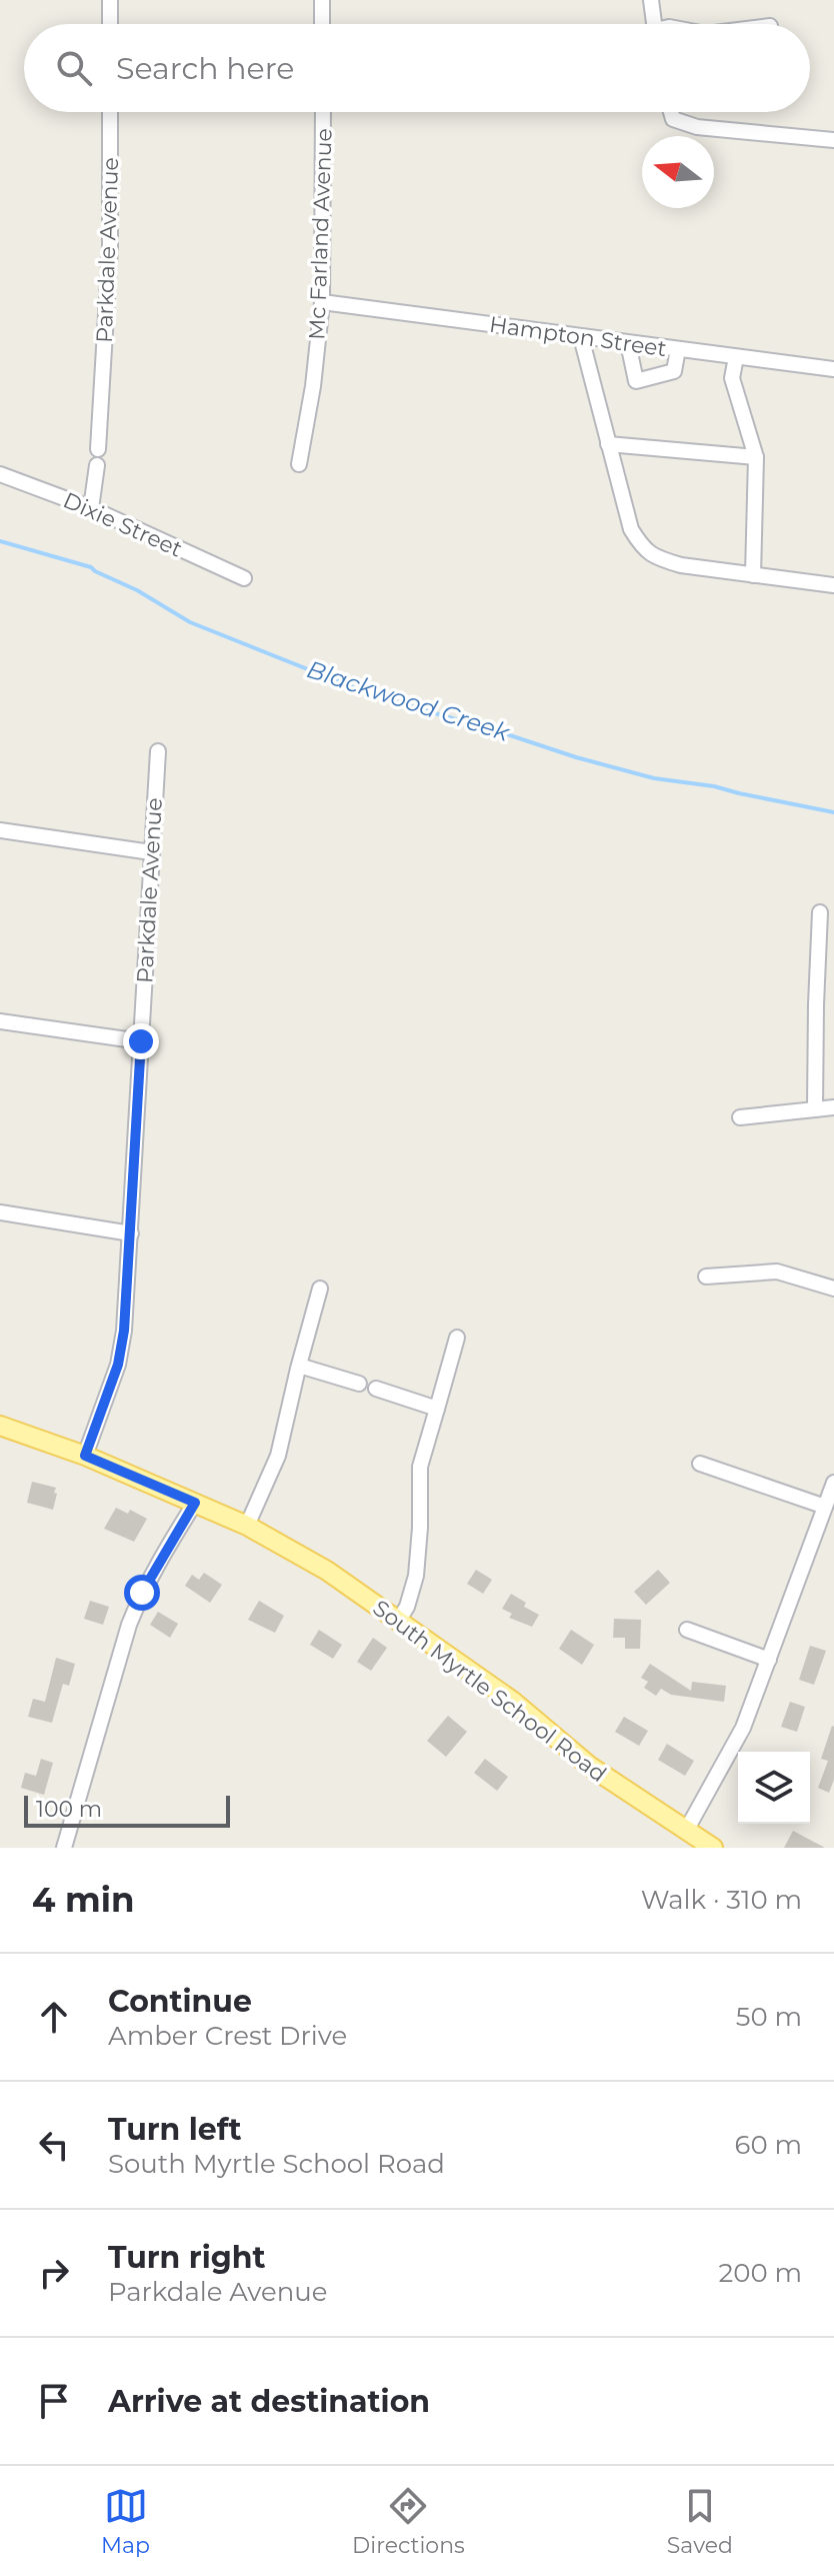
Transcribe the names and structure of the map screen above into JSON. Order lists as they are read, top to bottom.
{
  "streets": {
    "main road": ["South Myrtle School Road"],
    "street": [
      "Mc Farland Avenue",
      "Parkdale Avenue",
      "Hampton Street",
      "Dixie Street"
    ]
  },
  "crossings": [
    ["Mc Farland Avenue", "Hampton Street"],
    ["Parkdale Avenue", "Dixie Street"],
    ["Parkdale Avenue", "South Myrtle School Road"]
  ],
  "water": ["Blackwood Creek"],
  "scale_bar": "100 m",
  "north": "left",
  "page": {
    "search": "Search here",
    "scale": "100 m",
    "heading": ["4 min", "Walk · 310 m"],
    "list": [
      ["Continue", "Amber Crest Drive", "50 m"],
      ["Turn left", "South Myrtle School Road", "60 m"],
      ["Turn right", "Parkdale Avenue", "200 m"],
      "Arrive at destination"
    ],
    "nav": ["Map", "Directions", "Saved"]
  }
}
